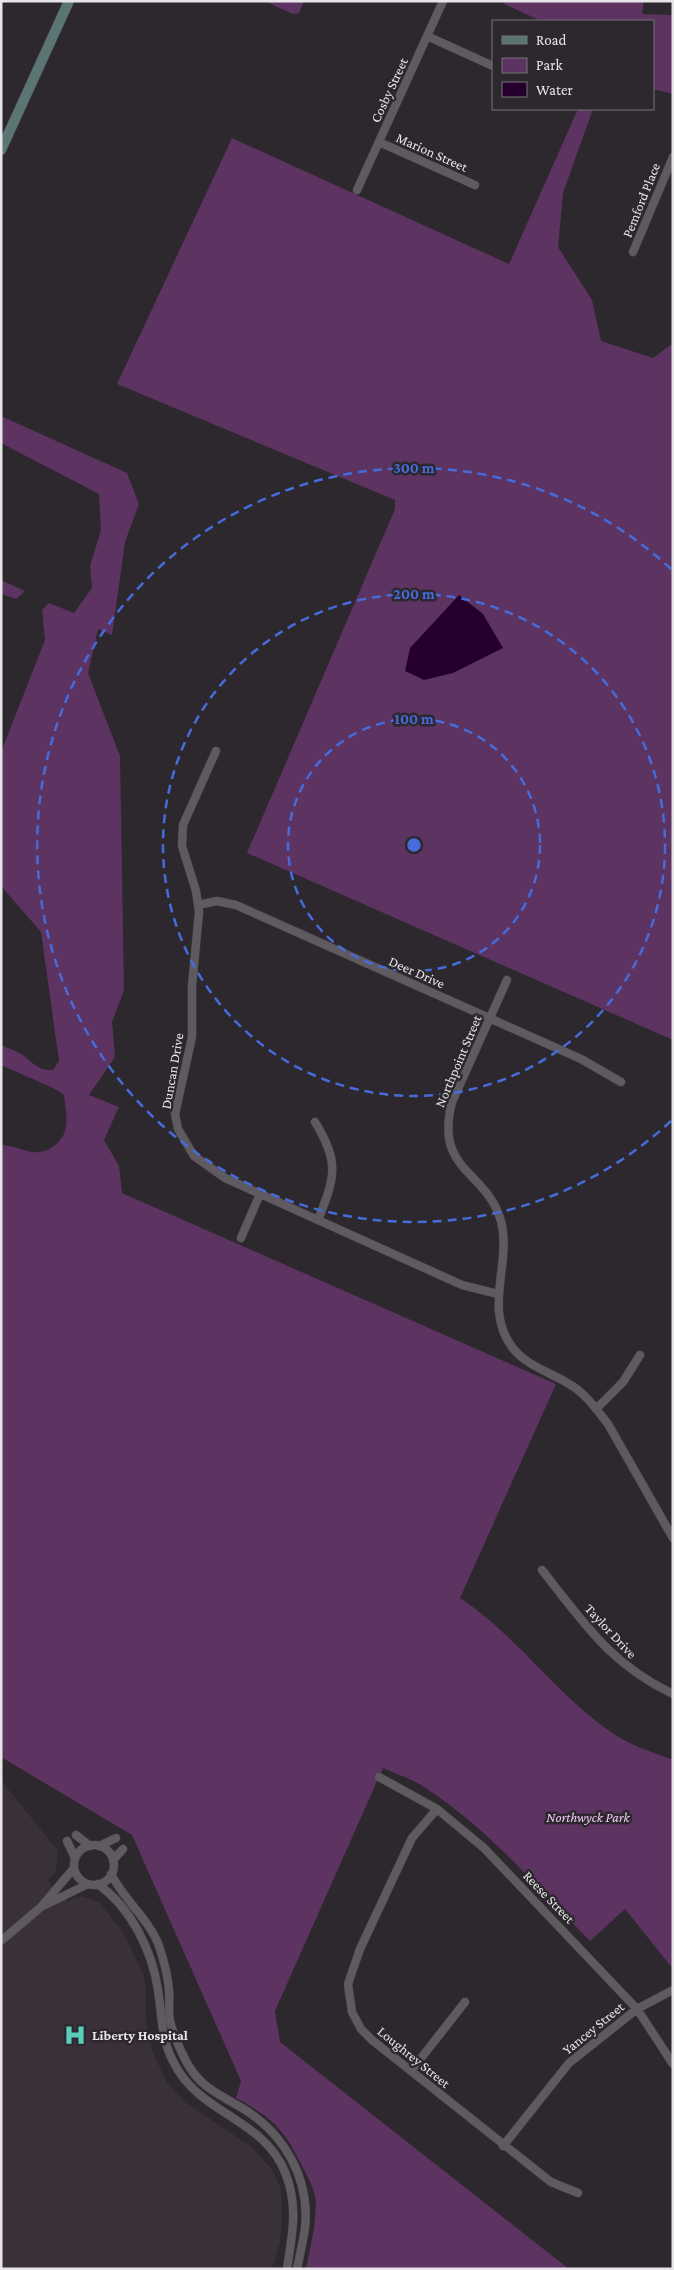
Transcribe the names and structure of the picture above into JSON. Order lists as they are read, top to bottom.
{
  "streets": {
    "street": [
      "Cosby Street",
      "Marion Street",
      "Pemford Place",
      "Deer Drive",
      "Northpoint Street",
      "Duncan Drive",
      "Taylor Drive",
      "Reese Street",
      "Yancey Street",
      "Loughrey Street"
    ]
  },
  "crossings": [
    ["Cosby Street", "Marion Street"],
    ["Deer Drive", "Northpoint Street"],
    ["Deer Drive", "Duncan Drive"],
    ["Northpoint Street", "Duncan Drive"],
    ["Reese Street", "Yancey Street"],
    ["Reese Street", "Loughrey Street"],
    ["Yancey Street", "Loughrey Street"]
  ],
  "parks": ["Northwyck Park"],
  "places": {
    "hospital": ["Liberty Hospital"]
  },
  "legend": ["Road", "Park", "Water"],
  "rings": ["300 m", "200 m", "100 m"]
}
